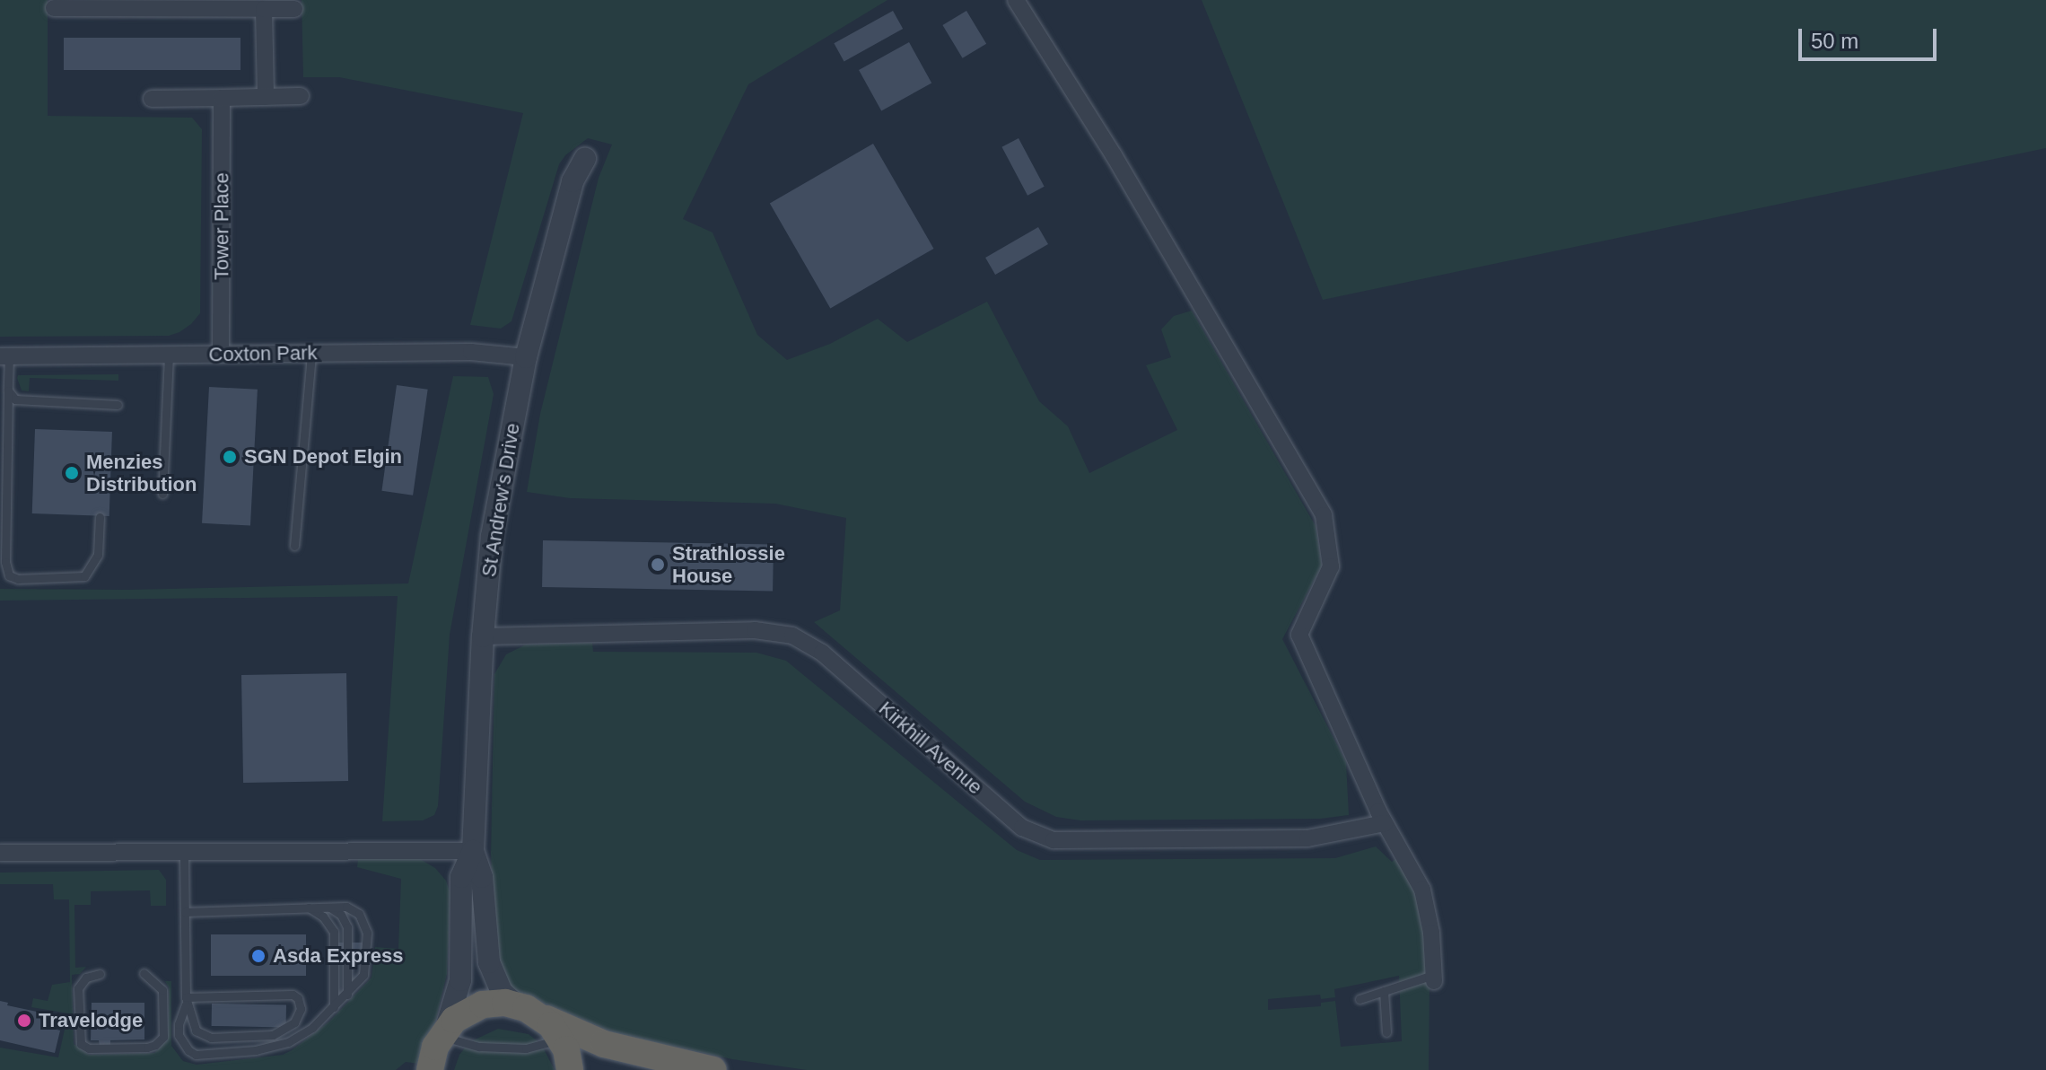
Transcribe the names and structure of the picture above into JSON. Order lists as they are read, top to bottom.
{
  "streets": {
    "street": [
      "Tower Place",
      "Coxton Park",
      "St Andrew's Drive",
      "Kirkhill Avenue"
    ]
  },
  "crossings": [
    ["Tower Place", "Coxton Park"],
    ["Coxton Park", "St Andrew's Drive"],
    ["St Andrew's Drive", "Kirkhill Avenue"]
  ],
  "places": [
    "SGN Depot Elgin",
    "Menzies Distribution",
    "Strathlossie House",
    "Asda Express",
    "Travelodge"
  ],
  "scale_bar": "50 m"
}
